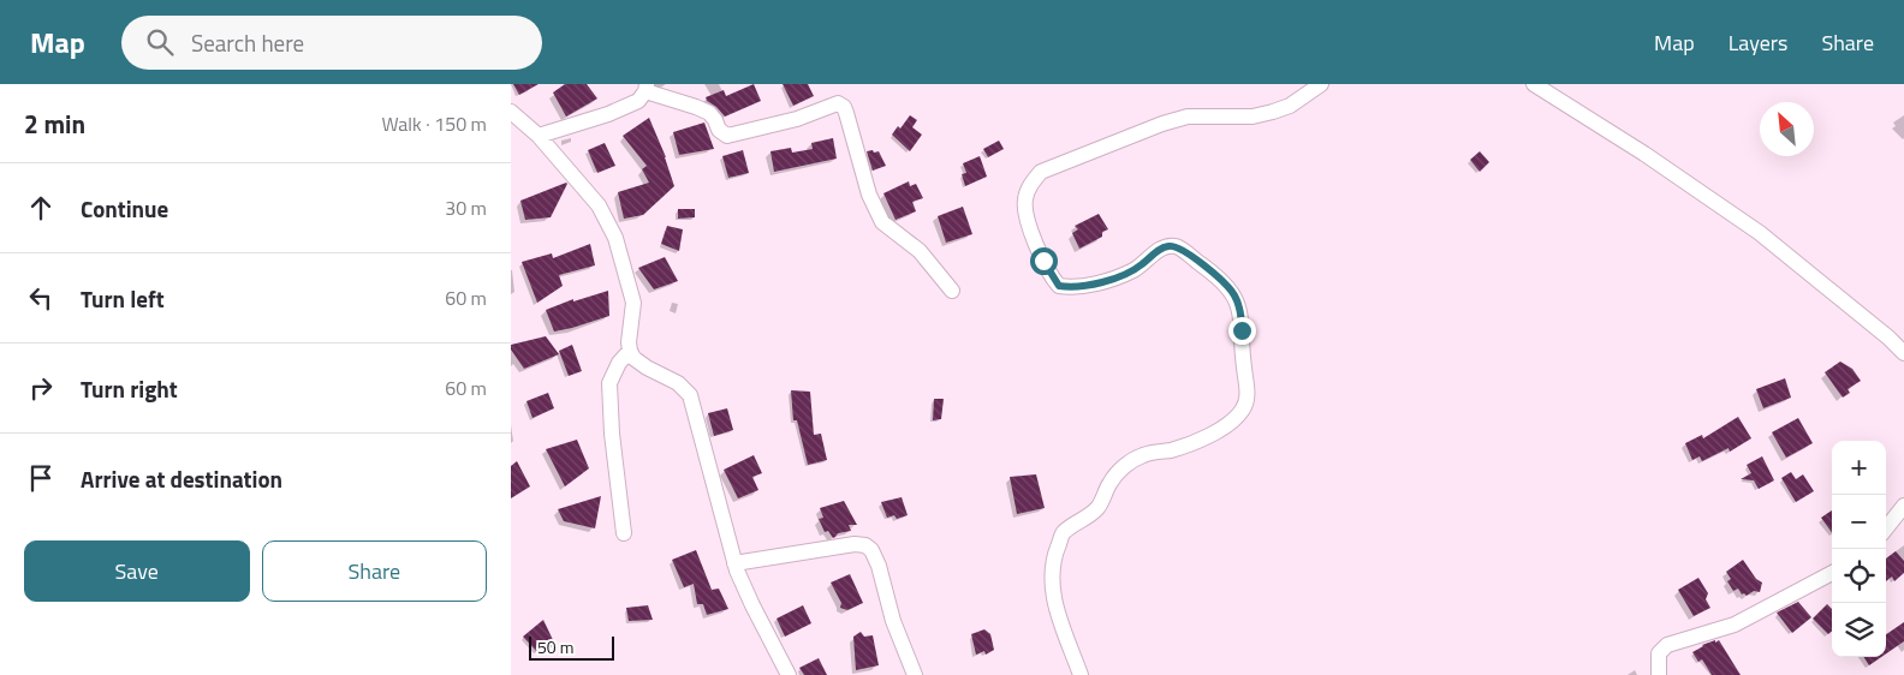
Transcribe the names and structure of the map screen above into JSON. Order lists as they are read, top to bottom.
{
  "scale_bar": "50 m",
  "north": "top left",
  "page": {
    "header": "Map",
    "search": "Search here",
    "nav": ["Map", "Layers", "Share"],
    "heading": ["2 min", "Walk · 150 m"],
    "list": [
      ["Continue", "30 m"],
      ["Turn left", "60 m"],
      ["Turn right", "60 m"],
      "Arrive at destination"
    ],
    "map_buttons": ["+", "−"],
    "buttons": ["Save", "Share"],
    "scale": "50 m"
  }
}
